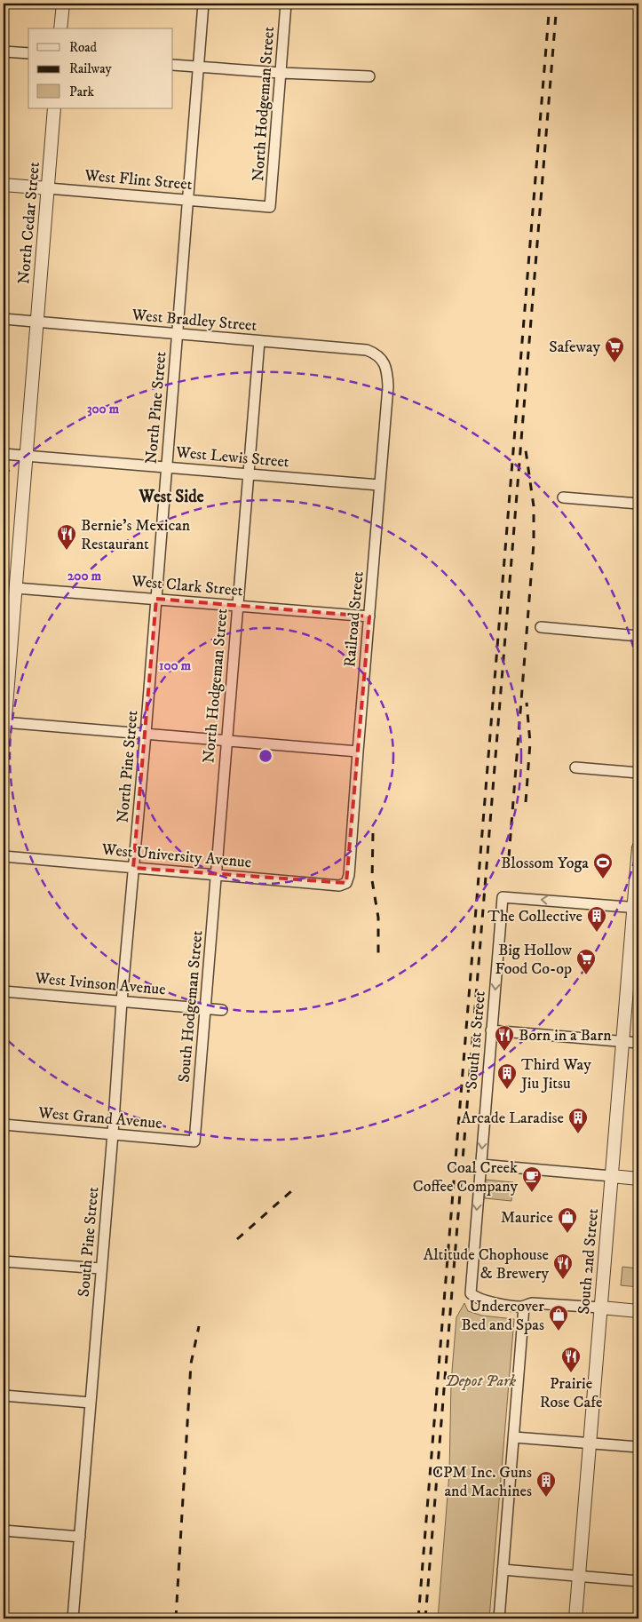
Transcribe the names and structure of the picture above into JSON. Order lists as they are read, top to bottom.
{
  "streets": {
    "street": [
      "North Hodgeman Street",
      "West Flint Street",
      "North Cedar Street",
      "West Bradley Street",
      "North Pine Street",
      "West Lewis Street",
      "West Clark Street",
      "Railroad Street",
      "West University Avenue",
      "West Ivinson Avenue",
      "South Hodgeman Street",
      "South 1st Street",
      "West Grand Avenue",
      "South Pine Street",
      "South 2nd Street"
    ]
  },
  "crossings": [
    ["North Hodgeman Street", "West Flint Street"],
    ["North Hodgeman Street", "West Bradley Street"],
    ["North Hodgeman Street", "West Lewis Street"],
    ["North Hodgeman Street", "West Clark Street"],
    ["North Hodgeman Street", "West University Avenue"],
    ["North Hodgeman Street", "South Hodgeman Street"],
    ["West Flint Street", "North Cedar Street"],
    ["West Flint Street", "North Pine Street"],
    ["North Cedar Street", "West Bradley Street"],
    ["North Cedar Street", "West Lewis Street"],
    ["North Cedar Street", "West Clark Street"],
    ["West Bradley Street", "North Pine Street"],
    ["West Bradley Street", "Railroad Street"],
    ["North Pine Street", "West Lewis Street"],
    ["North Pine Street", "West Clark Street"],
    ["North Pine Street", "West University Avenue"],
    ["North Pine Street", "South Pine Street"],
    ["West Lewis Street", "Railroad Street"],
    ["West Clark Street", "Railroad Street"],
    ["Railroad Street", "West University Avenue"],
    ["West University Avenue", "South Hodgeman Street"],
    ["West University Avenue", "South Pine Street"],
    ["West Ivinson Avenue", "South Hodgeman Street"],
    ["West Ivinson Avenue", "South Pine Street"],
    ["South Hodgeman Street", "West Grand Avenue"],
    ["South 1st Street", "South 2nd Street"],
    ["West Grand Avenue", "South Pine Street"]
  ],
  "districts": ["West Side"],
  "parks": ["Depot Park"],
  "places": {
    "supermarket": ["Safeway", "Big Hollow Food Co-op"],
    "restaurant": [
      "Bernie's Mexican Restaurant",
      "Born in a Barn",
      "Altitude Chophouse & Brewery",
      "Prairie Rose Cafe"
    ],
    "sports": ["Blossom Yoga"],
    "building": [
      "The Collective",
      "Third Way Jiu Jitsu",
      "Arcade Laradise",
      "CPM Inc. Guns and Machines"
    ],
    "cafe": ["Coal Creek Coffee Company"],
    "shop": ["Maurice", "Undercover Bed and Spas"]
  },
  "legend": ["Road", "Railway", "Park"],
  "rings": ["300 m", "200 m", "100 m"]
}
